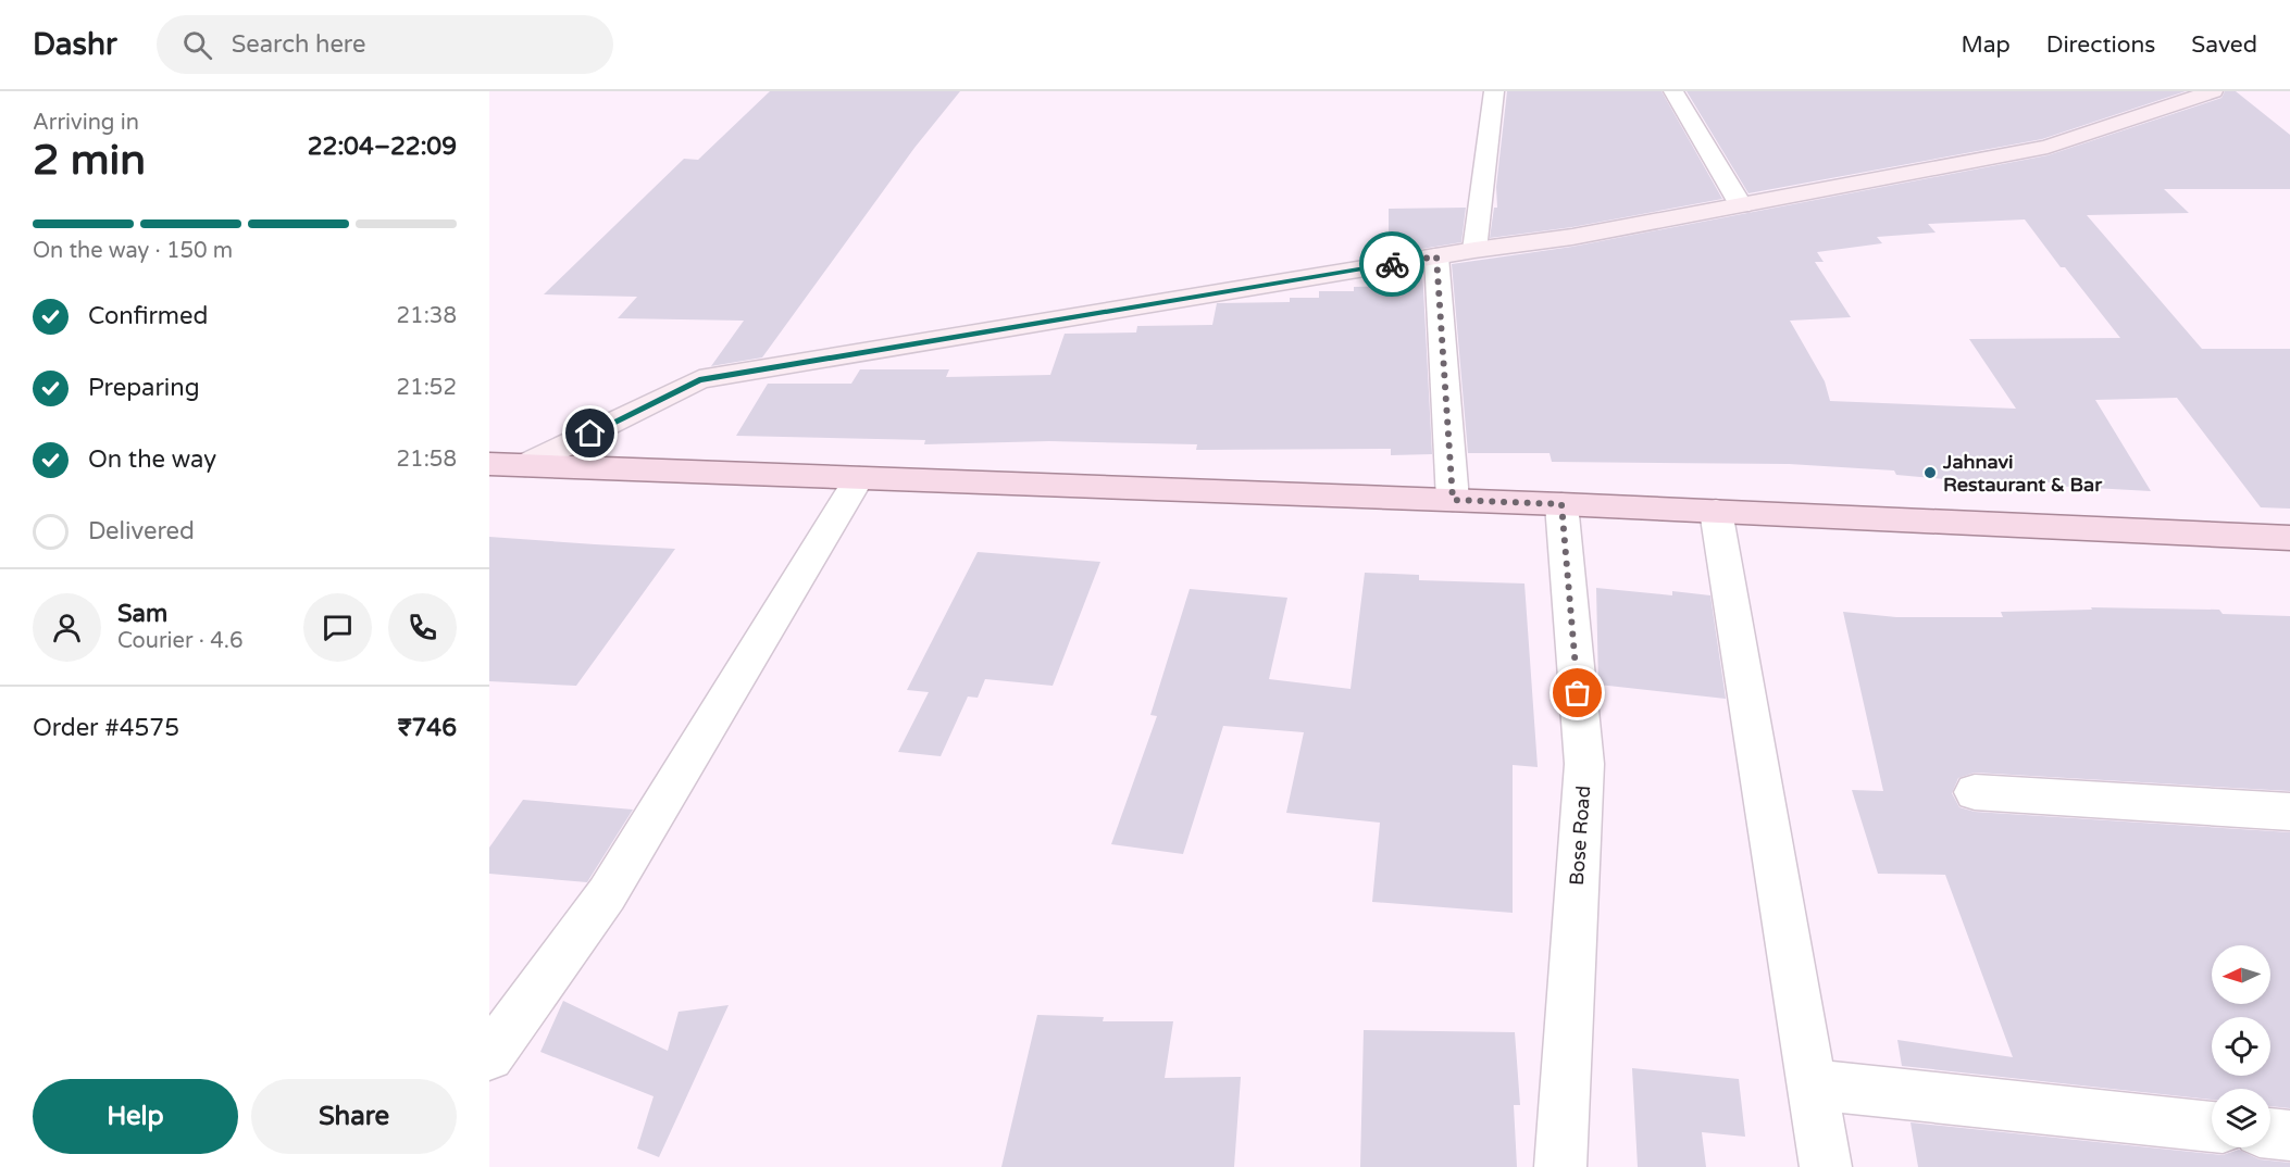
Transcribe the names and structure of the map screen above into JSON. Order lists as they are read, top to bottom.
{
  "streets": {
    "street": ["Bose Road"]
  },
  "places": ["Jahnavi Restaurant & Bar"],
  "north": "left",
  "page": {
    "header": "Dashr",
    "search": "Search here",
    "nav": ["Map", "Directions", "Saved"],
    "heading": ["2 min", "Arriving in", "22:04–22:09"],
    "panel": [
      "Sam",
      "Courier · 4.6",
      "Order #4575",
      "₹746"
    ],
    "bar": "On the way · 150 m",
    "list": [
      ["Confirmed", "21:38"],
      ["Preparing", "21:52"],
      ["On the way", "21:58"],
      "Delivered"
    ],
    "buttons": ["Help", "Share"]
  }
}
